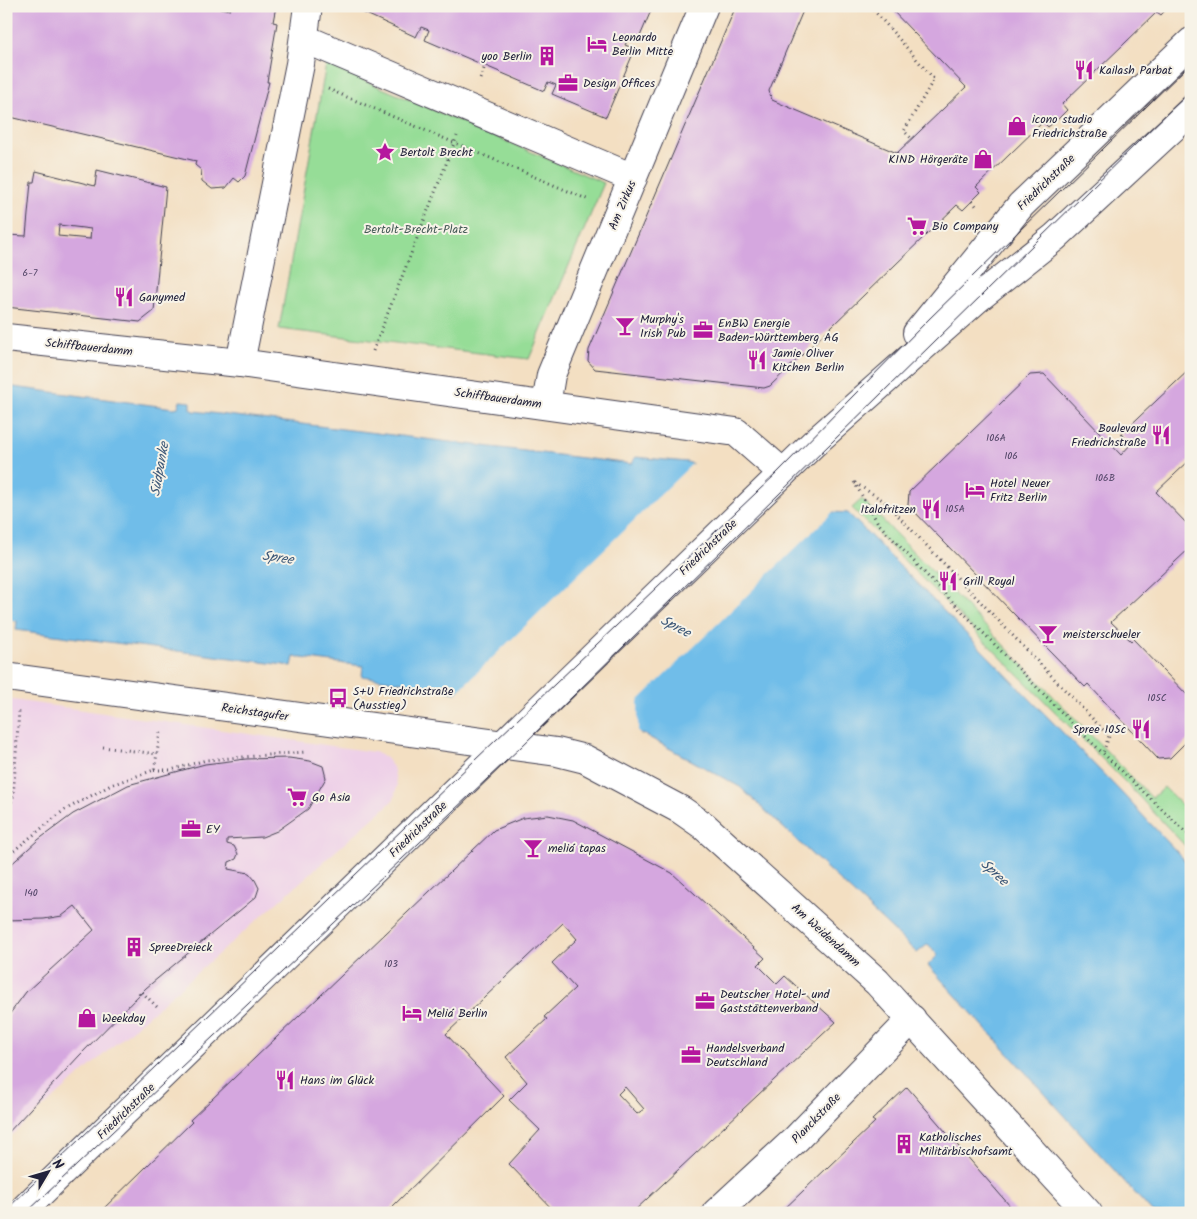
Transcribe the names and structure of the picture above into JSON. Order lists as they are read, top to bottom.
{
  "streets": {
    "street": [
      "Friedrichstraße",
      "Am Zirkus",
      "Schiffbauerdamm",
      "Reichstagufer",
      "Am Weidendamm",
      "Planckstraße"
    ]
  },
  "crossings": [
    ["Friedrichstraße", "Schiffbauerdamm"],
    ["Friedrichstraße", "Reichstagufer"],
    ["Friedrichstraße", "Am Weidendamm"],
    ["Am Zirkus", "Schiffbauerdamm"],
    ["Reichstagufer", "Am Weidendamm"],
    ["Am Weidendamm", "Planckstraße"]
  ],
  "water": ["Südpanke", "Spree"],
  "parks": ["Bertolt-Brecht-Platz"],
  "places": {
    "hotel": ["Leonardo Berlin Mitte", "Hotel Neuer Fritz Berlin", "Meliá Berlin"],
    "building": ["yoo Berlin", "SpreeDreieck", "Katholisches Militärbischofsamt"],
    "restaurant": [
      "Kailash Parbat",
      "Ganymed",
      "Jamie Oliver Kitchen Berlin",
      "Boulevard Friedrichstraße",
      "Italofritzen",
      "Grill Royal",
      "Spree 105c",
      "Hans im Glück"
    ],
    "office": [
      "Design Offices",
      "EnBW Energie Baden-Württemberg AG",
      "EY",
      "Deutscher Hotel- und Gaststättenverband",
      "Handelsverband Deutschland"
    ],
    "shop": ["icono studio Friedrichstraße", "KIND Hörgeräte", "Weekday"],
    "place": ["Bertolt Brecht"],
    "supermarket": ["Bio Company", "Go Asia"],
    "bar": ["Murphy's Irish Pub", "meisterschueler", "meliá tapas"],
    "bus stop": ["S+U Friedrichstraße (Ausstieg)"]
  },
  "house_numbers": [
    "6-7",
    "106A",
    "106",
    "106B",
    "105A",
    "105C",
    "140",
    "103"
  ],
  "north": "top right"
}
